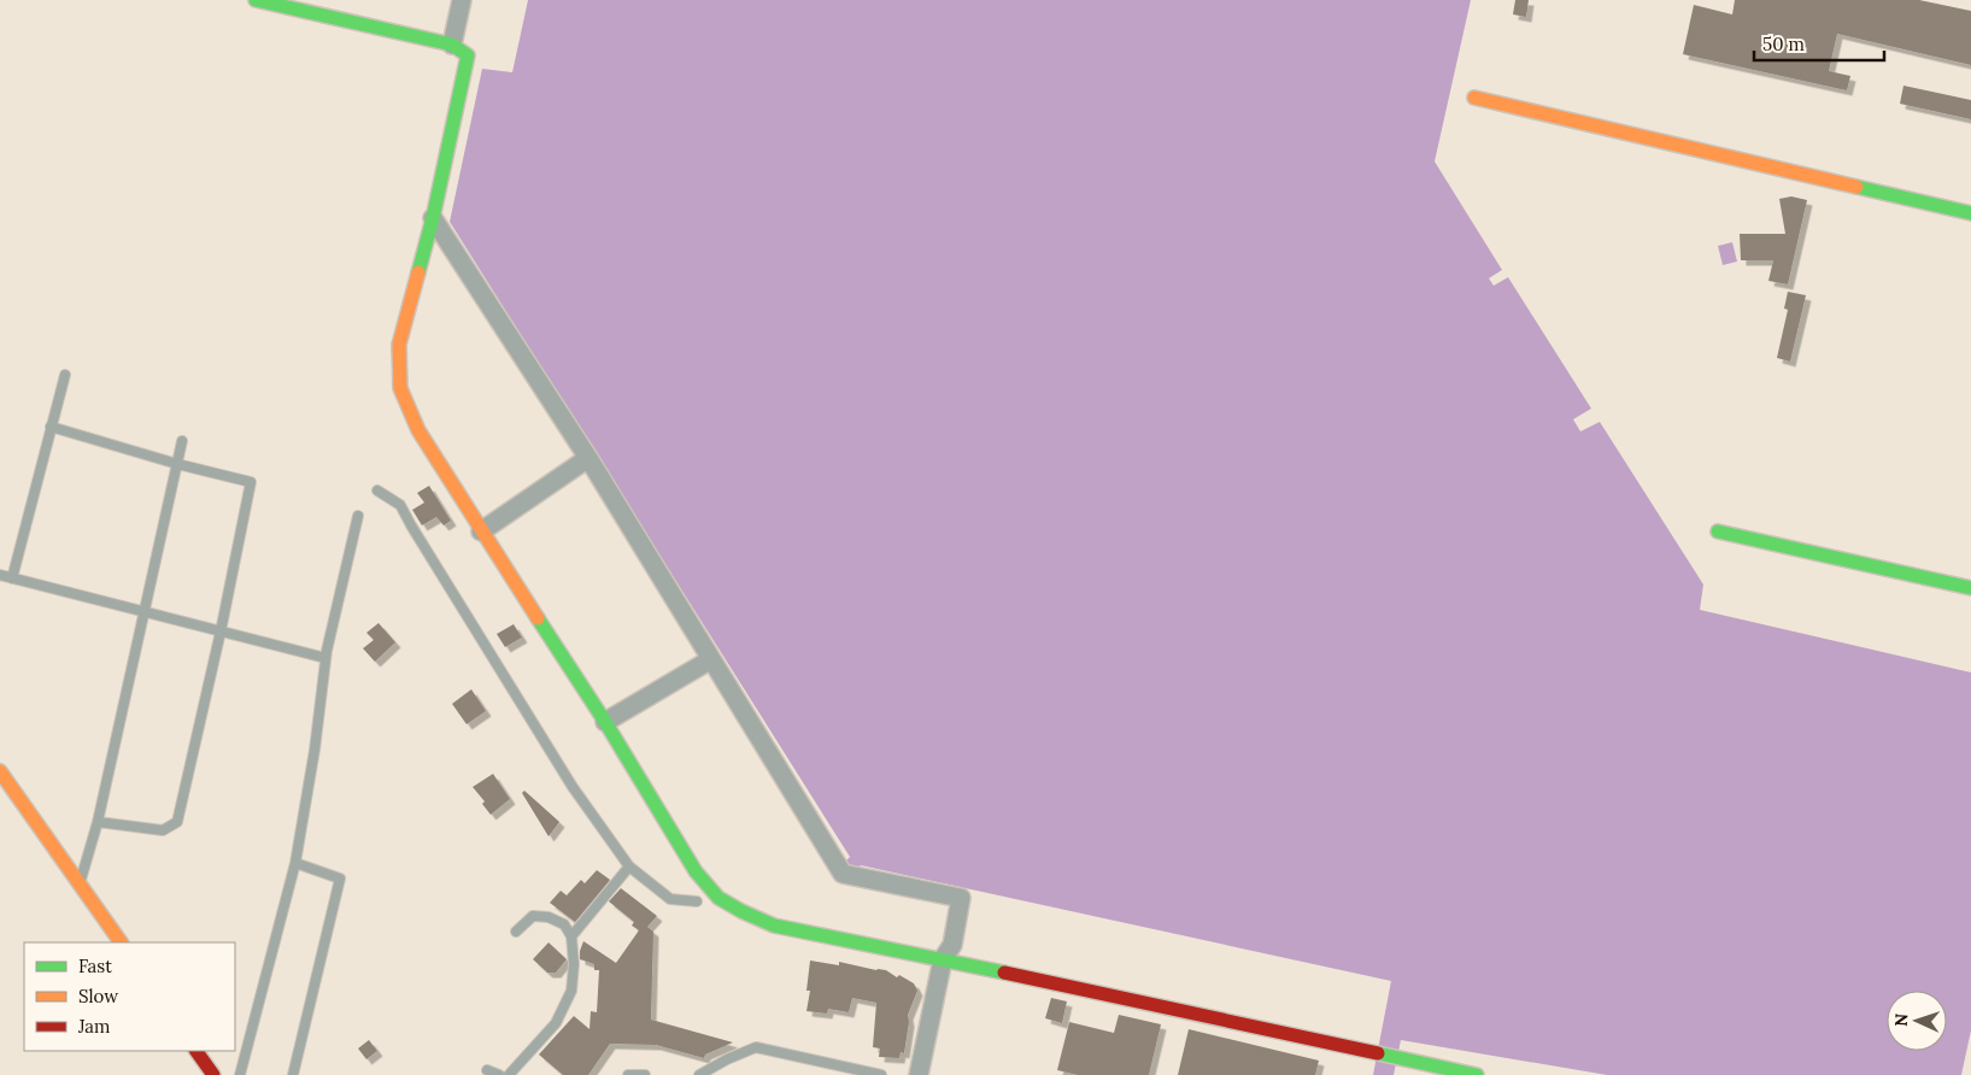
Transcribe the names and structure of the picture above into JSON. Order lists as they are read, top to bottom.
{
  "legend": ["Fast", "Slow", "Jam"],
  "scale_bar": "50 m",
  "north": "left"
}
